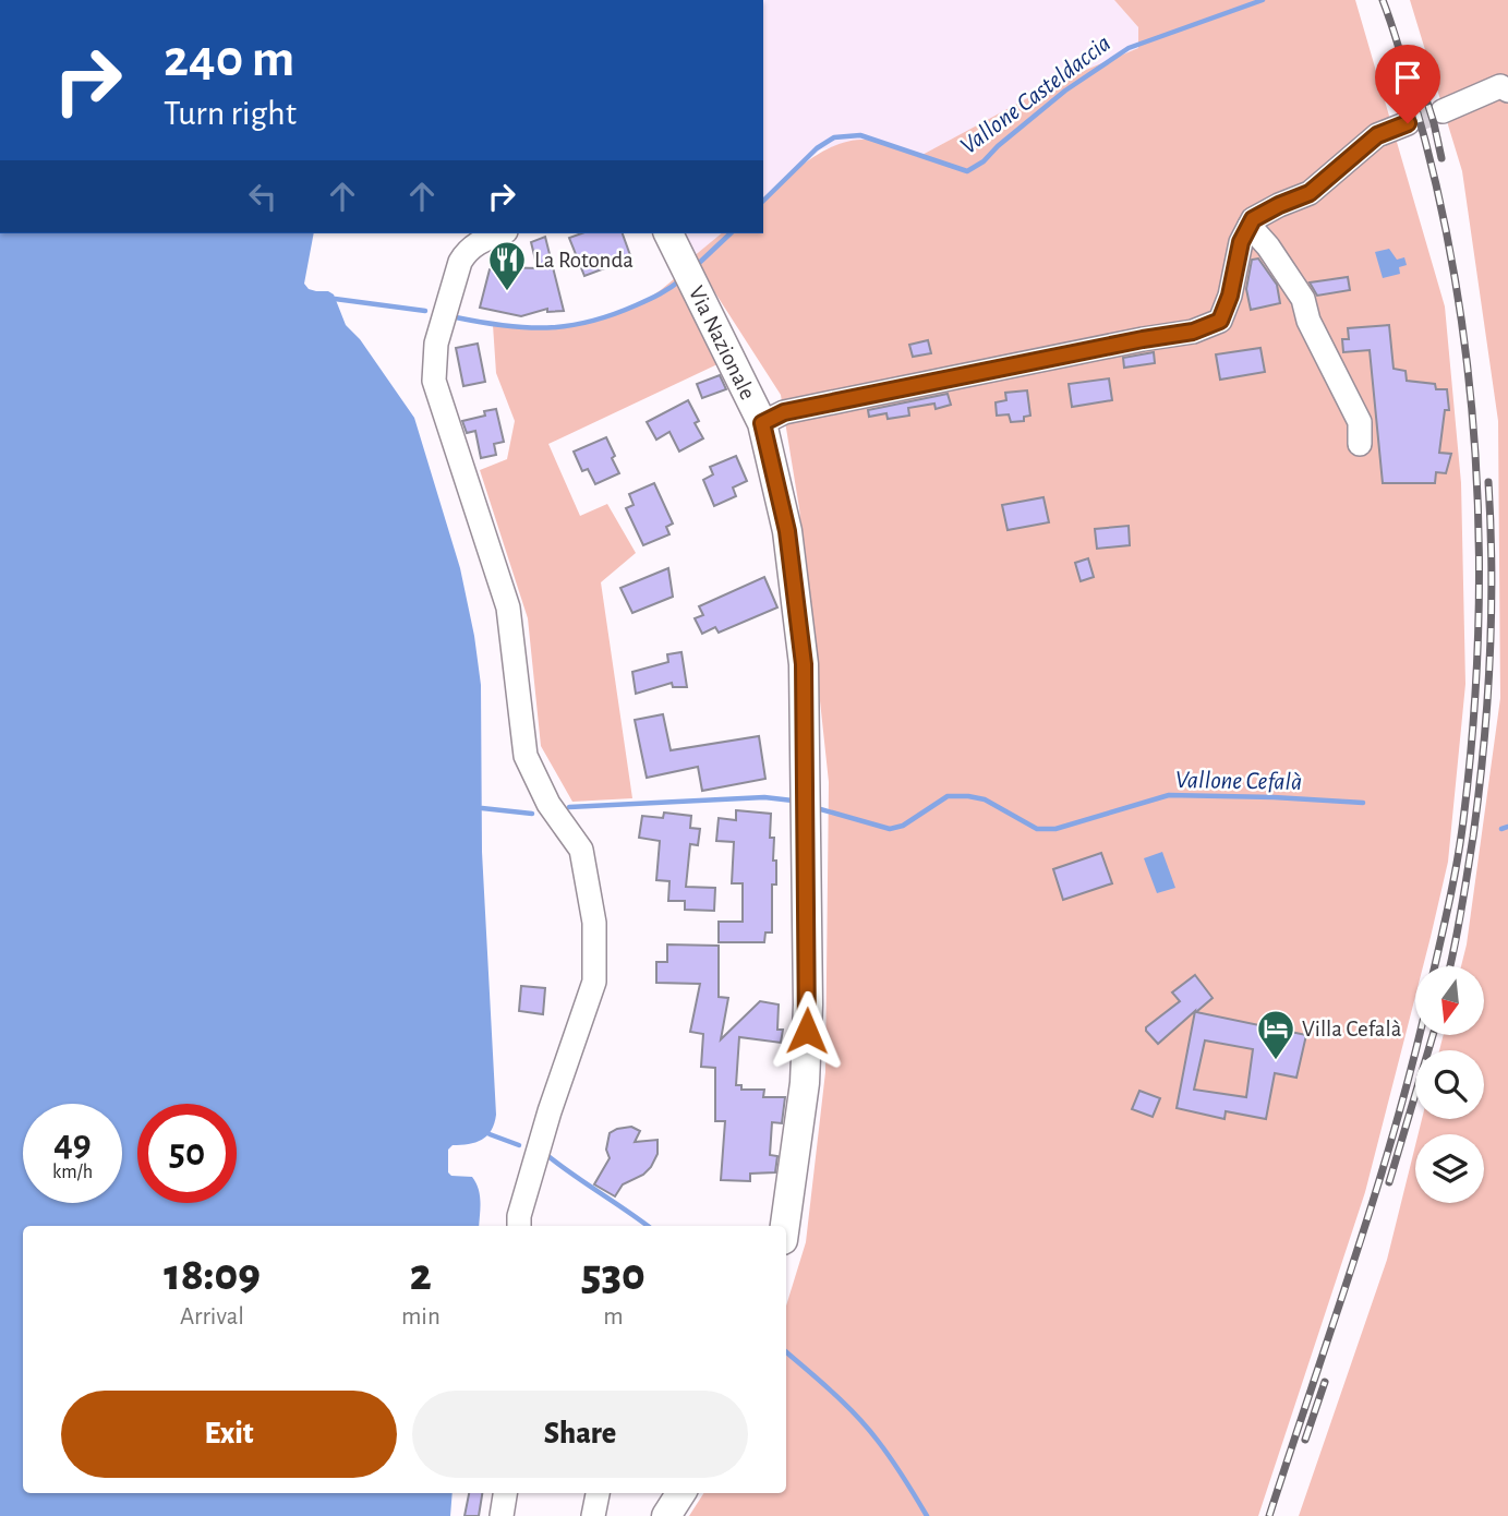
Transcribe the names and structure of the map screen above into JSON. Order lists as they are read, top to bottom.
{
  "streets": {
    "main road": ["Via Nazionale"]
  },
  "water": ["Vallone Casteldaccia", "Vallone Cefalà"],
  "places": {
    "restaurant": ["La Rotonda"],
    "hotel": ["Villa Cefalà"]
  },
  "north": "bottom",
  "page": {
    "turn": ["240 m", "Turn right"],
    "speed": "49 km/h",
    "limit": "50",
    "eta": [
      "18:09",
      "Arrival",
      "2",
      "min",
      "530",
      "m"
    ],
    "buttons": ["Exit", "Share"]
  }
}
